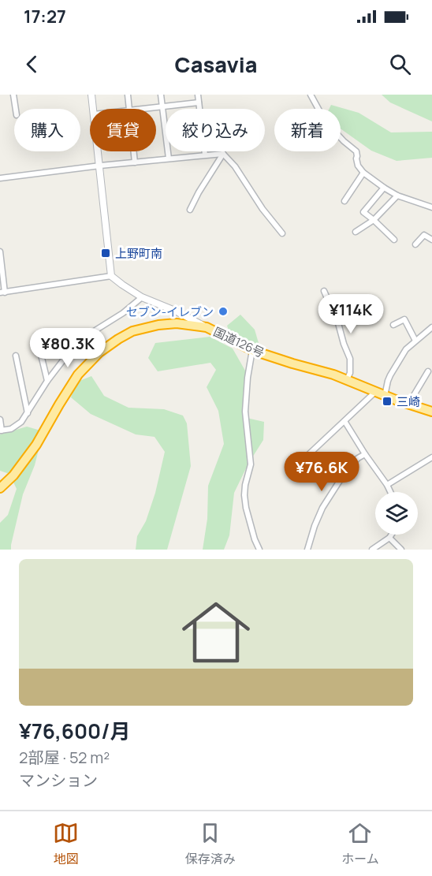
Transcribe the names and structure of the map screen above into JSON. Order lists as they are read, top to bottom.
{
  "streets": {
    "highway": ["国道126号"]
  },
  "places": {
    "transit": ["上野町南", "三崎"],
    "other": ["セブン-イレブン"]
  },
  "page": {
    "status": "17:27",
    "header": "Casavia",
    "chip": [
      "購入",
      "賃貸",
      "絞り込み",
      "新着"
    ],
    "price": ["¥114K", "¥80.3K", "¥76.6K"],
    "list": [
      {
        "name": "¥76,600/月",
        "note": "2部屋 · 52 m² · マンション"
      }
    ],
    "tabs": ["地図", "保存済み", "ホーム"]
  }
}
